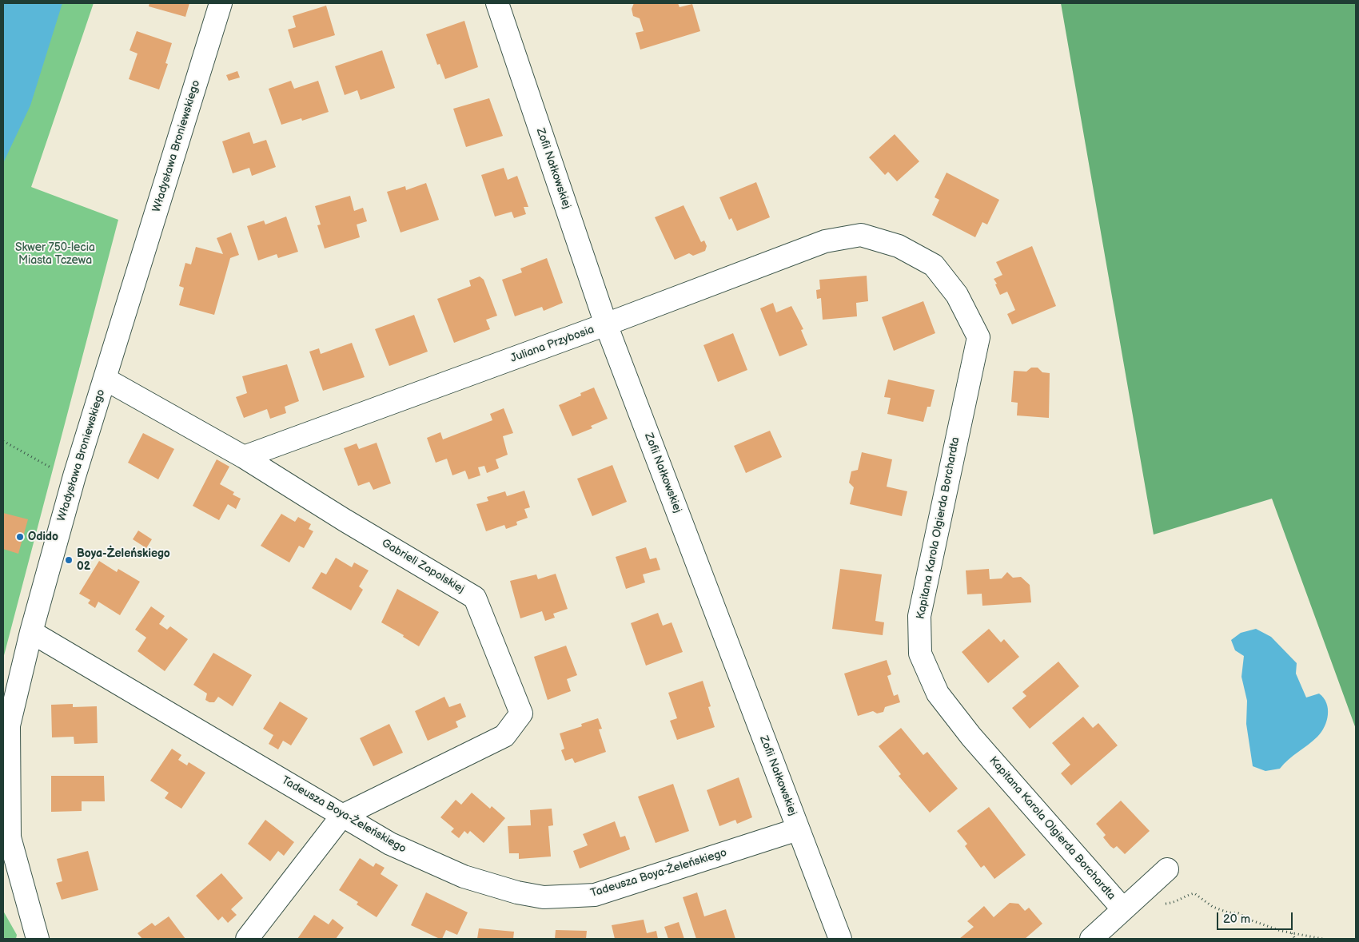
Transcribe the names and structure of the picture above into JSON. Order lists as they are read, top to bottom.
{
  "streets": {
    "street": [
      "Władysława Broniewskiego",
      "Zofii Nałkowskiej",
      "Juliana Przybosia",
      "Kapitana Karola Olgierda Borchardta",
      "Gabrieli Zapolskiej",
      "Tadeusza Boya-Żeleńskiego"
    ]
  },
  "crossings": [
    ["Władysława Broniewskiego", "Gabrieli Zapolskiej"],
    ["Władysława Broniewskiego", "Tadeusza Boya-Żeleńskiego"],
    ["Zofii Nałkowskiej", "Juliana Przybosia"],
    ["Zofii Nałkowskiej", "Tadeusza Boya-Żeleńskiego"],
    ["Juliana Przybosia", "Kapitana Karola Olgierda Borchardta"],
    ["Juliana Przybosia", "Gabrieli Zapolskiej"],
    ["Gabrieli Zapolskiej", "Tadeusza Boya-Żeleńskiego"]
  ],
  "parks": ["Skwer 750-lecia Miasta Tczewa"],
  "places": ["Odido", "Boya-Żeleńskiego 02"],
  "scale_bar": "20 m"
}
